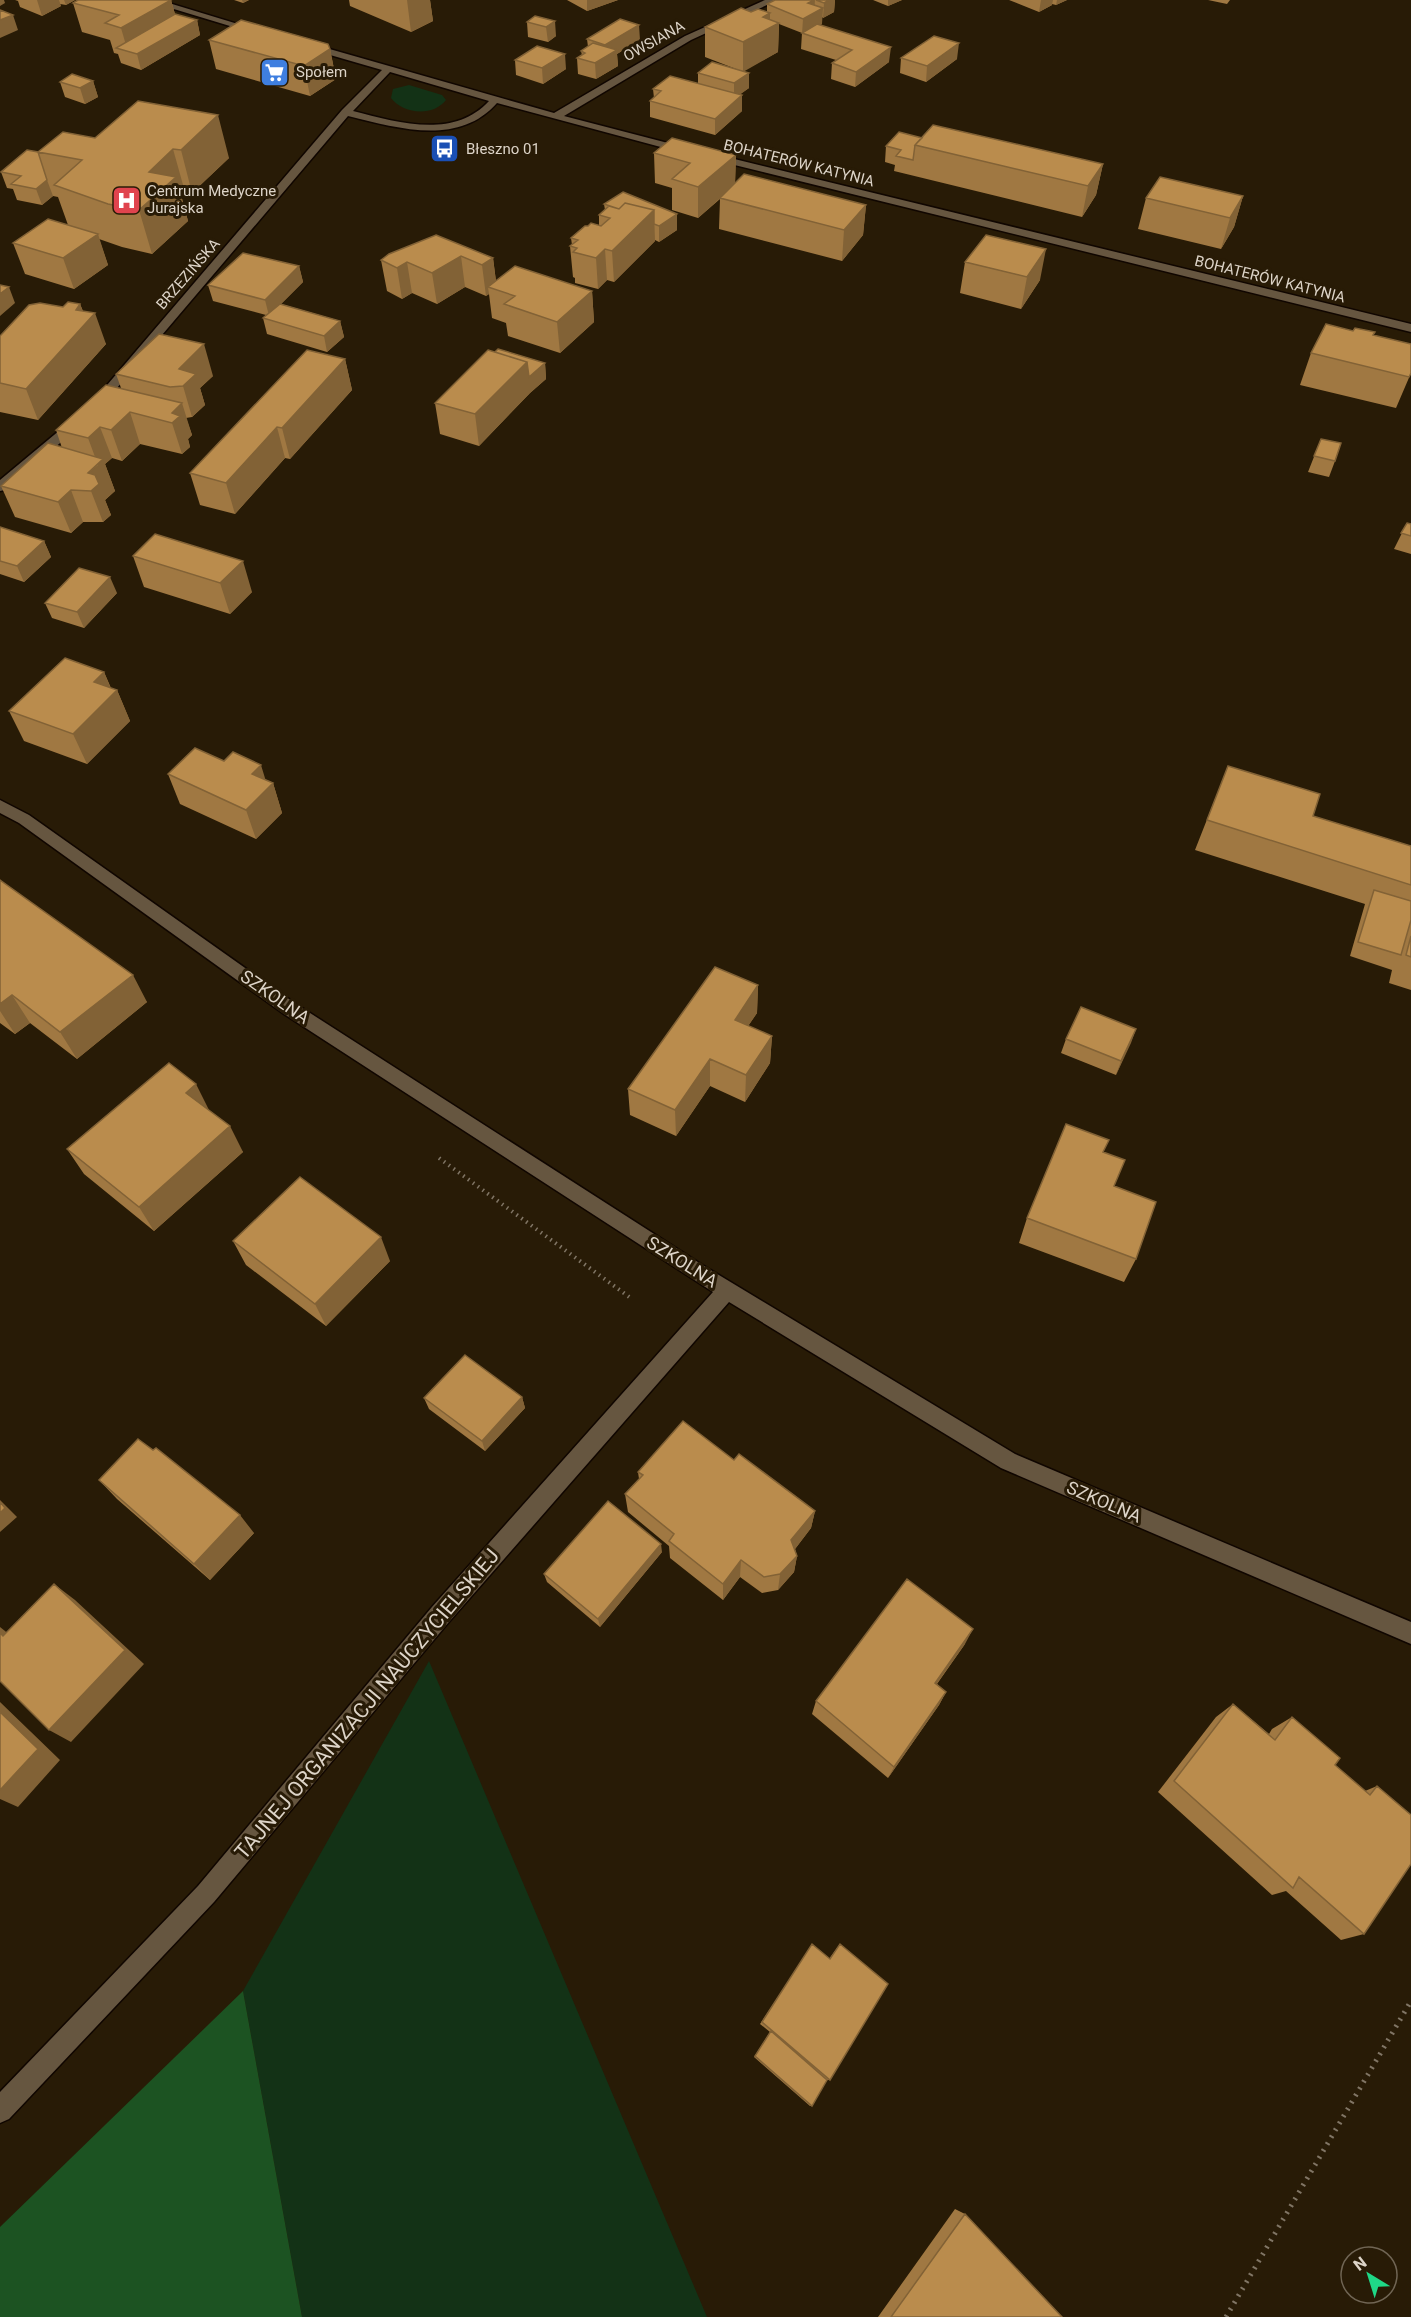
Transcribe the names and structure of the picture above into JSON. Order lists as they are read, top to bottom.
{
  "streets": {
    "street": [
      "OWSIANA",
      "BOHATERÓW KATYNIA",
      "BRZEZIŃSKA",
      "SZKOLNA",
      "TAJNEJ ORGANIZACJI NAUCZYCIELSKIEJ"
    ]
  },
  "crossings": [
    ["OWSIANA", "BOHATERÓW KATYNIA"],
    ["BOHATERÓW KATYNIA", "BRZEZIŃSKA"],
    ["SZKOLNA", "TAJNEJ ORGANIZACJI NAUCZYCIELSKIEJ"]
  ],
  "places": {
    "supermarket": ["Społem"],
    "bus stop": ["Błeszno 01"],
    "hospital": ["Centrum Medyczne Jurajska"]
  },
  "north": "top left"
}
